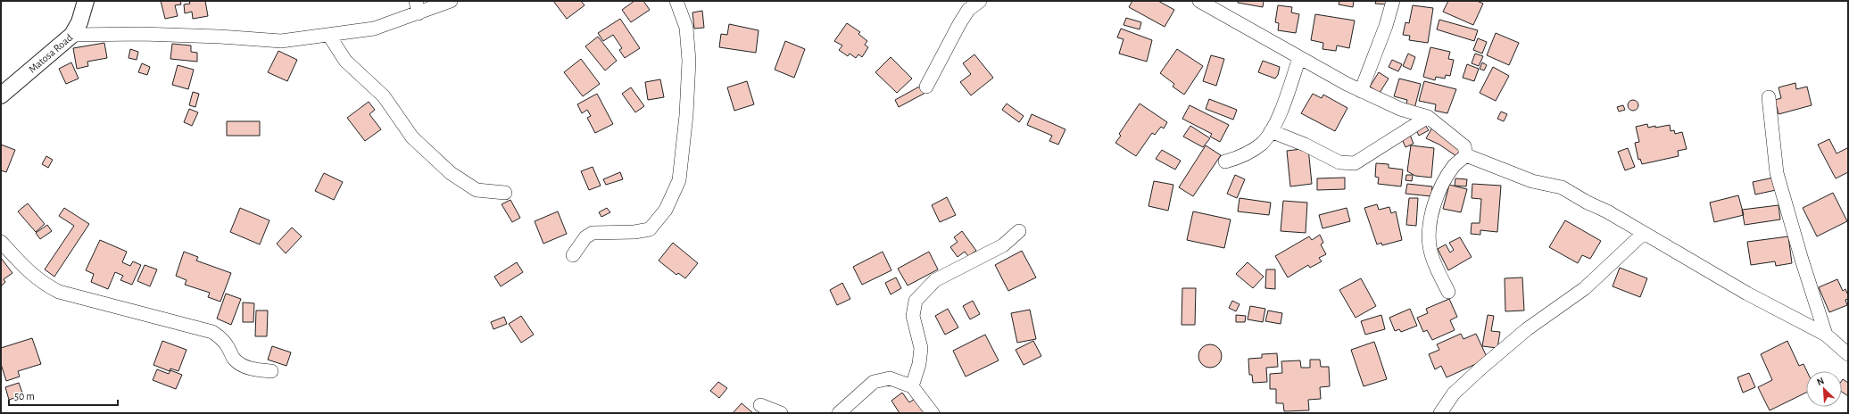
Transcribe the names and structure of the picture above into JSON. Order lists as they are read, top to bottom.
{
  "streets": {
    "street": ["Matosa Road"]
  },
  "scale_bar": "50 m",
  "north": "top left"
}
